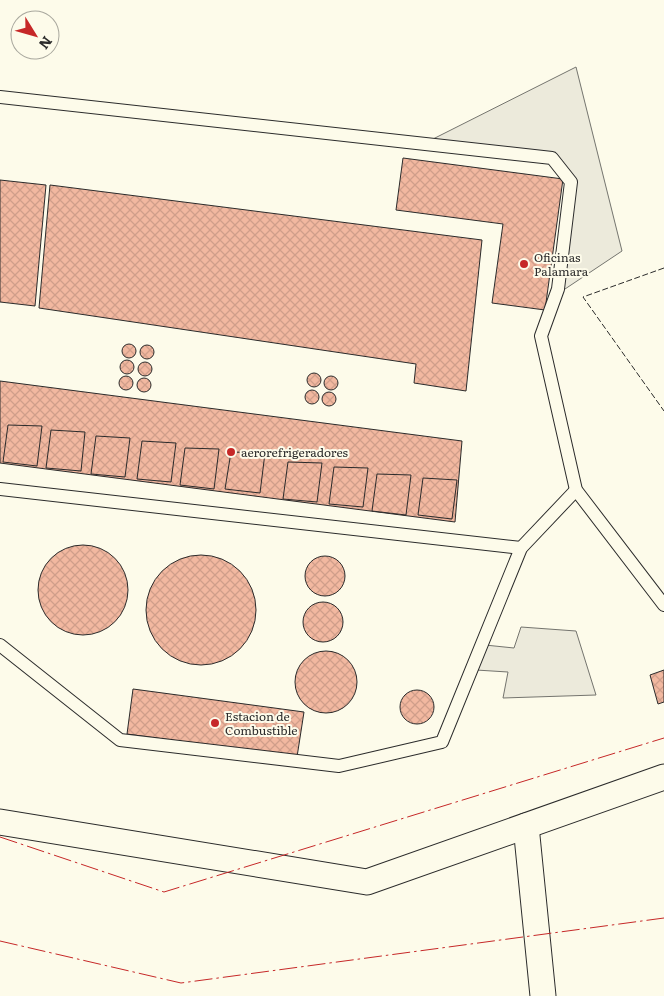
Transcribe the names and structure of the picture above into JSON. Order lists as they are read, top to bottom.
{
  "places": ["Oficinas Palamara", "aerorefrigeradores", "Estacion de Combustible"],
  "north": "bottom right"
}
